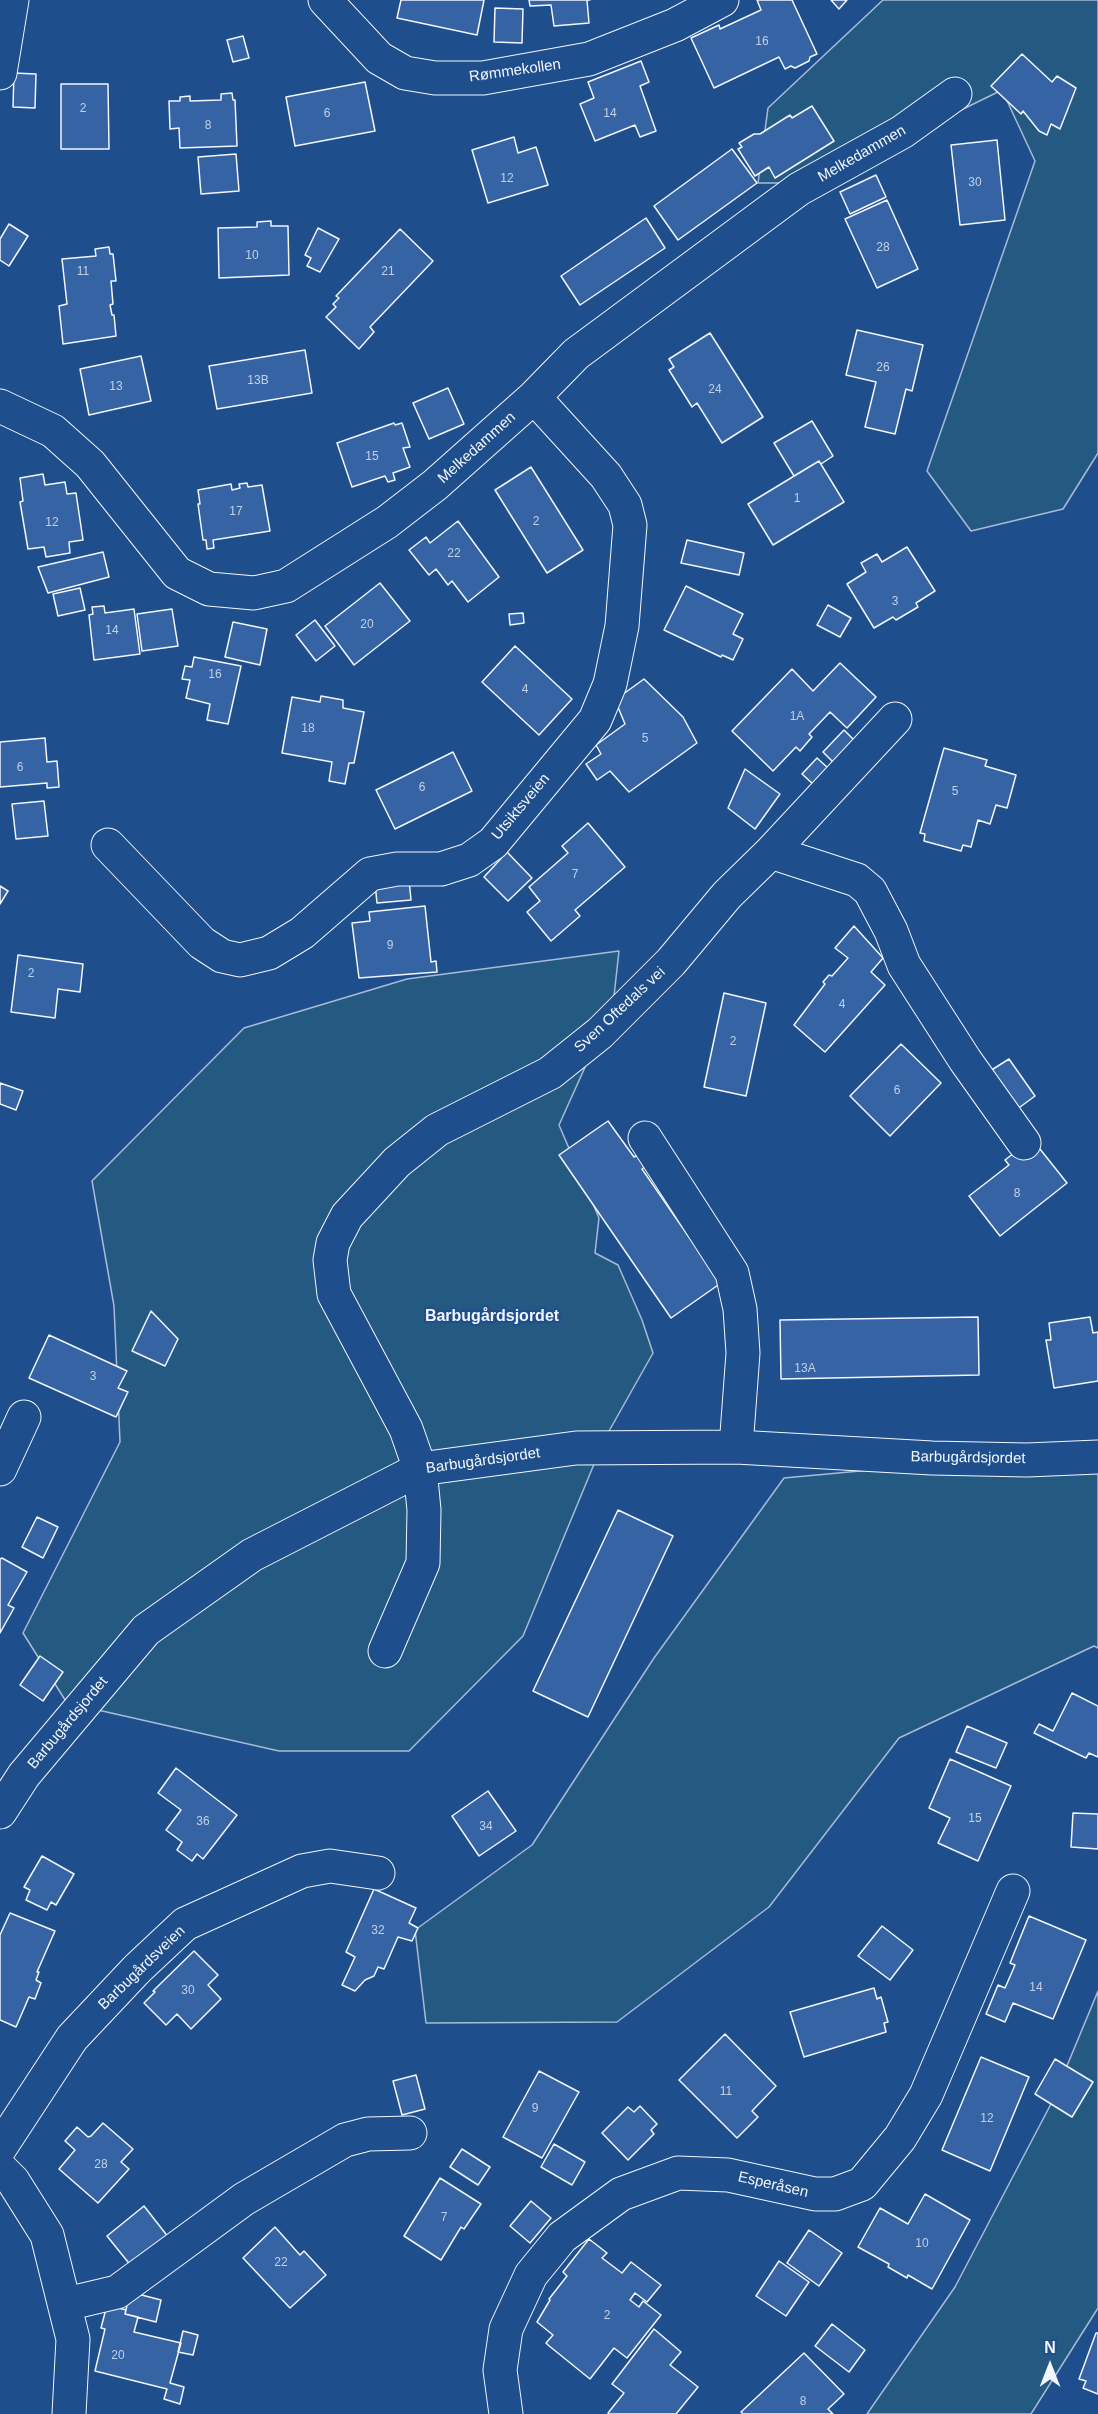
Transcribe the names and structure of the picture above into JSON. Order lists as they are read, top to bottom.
{
  "streets": {
    "street": [
      "Rømmekollen",
      "Melkedammen",
      "Utsiktsveien",
      "Sven Oftedals vei",
      "Barbugårdsjordet",
      "Barbugårdsveien",
      "Esperåsen"
    ]
  },
  "crossings": [
    ["Melkedammen", "Utsiktsveien"],
    ["Sven Oftedals vei", "Barbugårdsjordet"]
  ],
  "districts": ["Barbugårdsjordet"],
  "house_numbers": [
    "16",
    "2",
    "6",
    "14",
    "8",
    "12",
    "30",
    "28",
    "10",
    "11",
    "21",
    "26",
    "13B",
    "13",
    "24",
    "15",
    "1",
    "17",
    "2",
    "12",
    "22",
    "3",
    "20",
    "14",
    "16",
    "4",
    "1A",
    "18",
    "5",
    "6",
    "6",
    "5",
    "7",
    "9",
    "2",
    "4",
    "2",
    "6",
    "8",
    "13A",
    "3",
    "15",
    "36",
    "34",
    "32",
    "14",
    "30",
    "11",
    "9",
    "12",
    "28",
    "7",
    "10",
    "22",
    "2",
    "20",
    "8"
  ],
  "north": "top"
}
